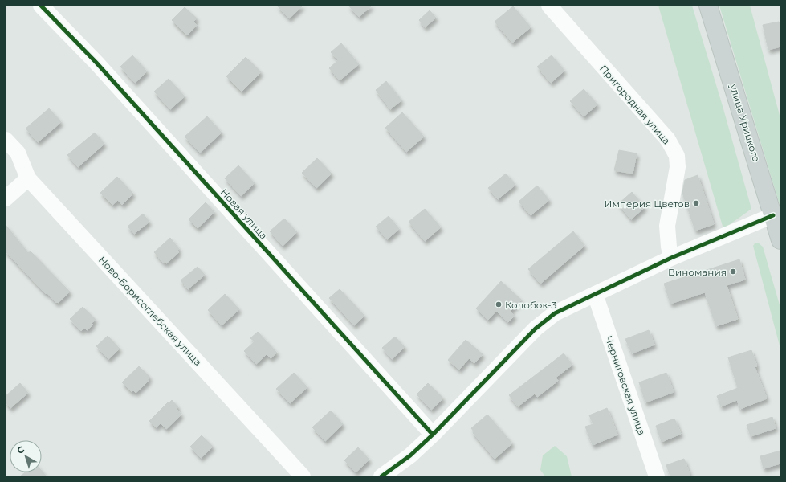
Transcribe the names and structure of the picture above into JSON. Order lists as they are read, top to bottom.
{
  "streets": {
    "main road": ["улица Урицкого"],
    "street": [
      "Пригородная улица",
      "Новая улица",
      "Ново-Борисоглебская улица",
      "Черниговская улица"
    ]
  },
  "places": ["Империя Цветов", "Виномания", "Колобок-3"],
  "north": "top left"
}
